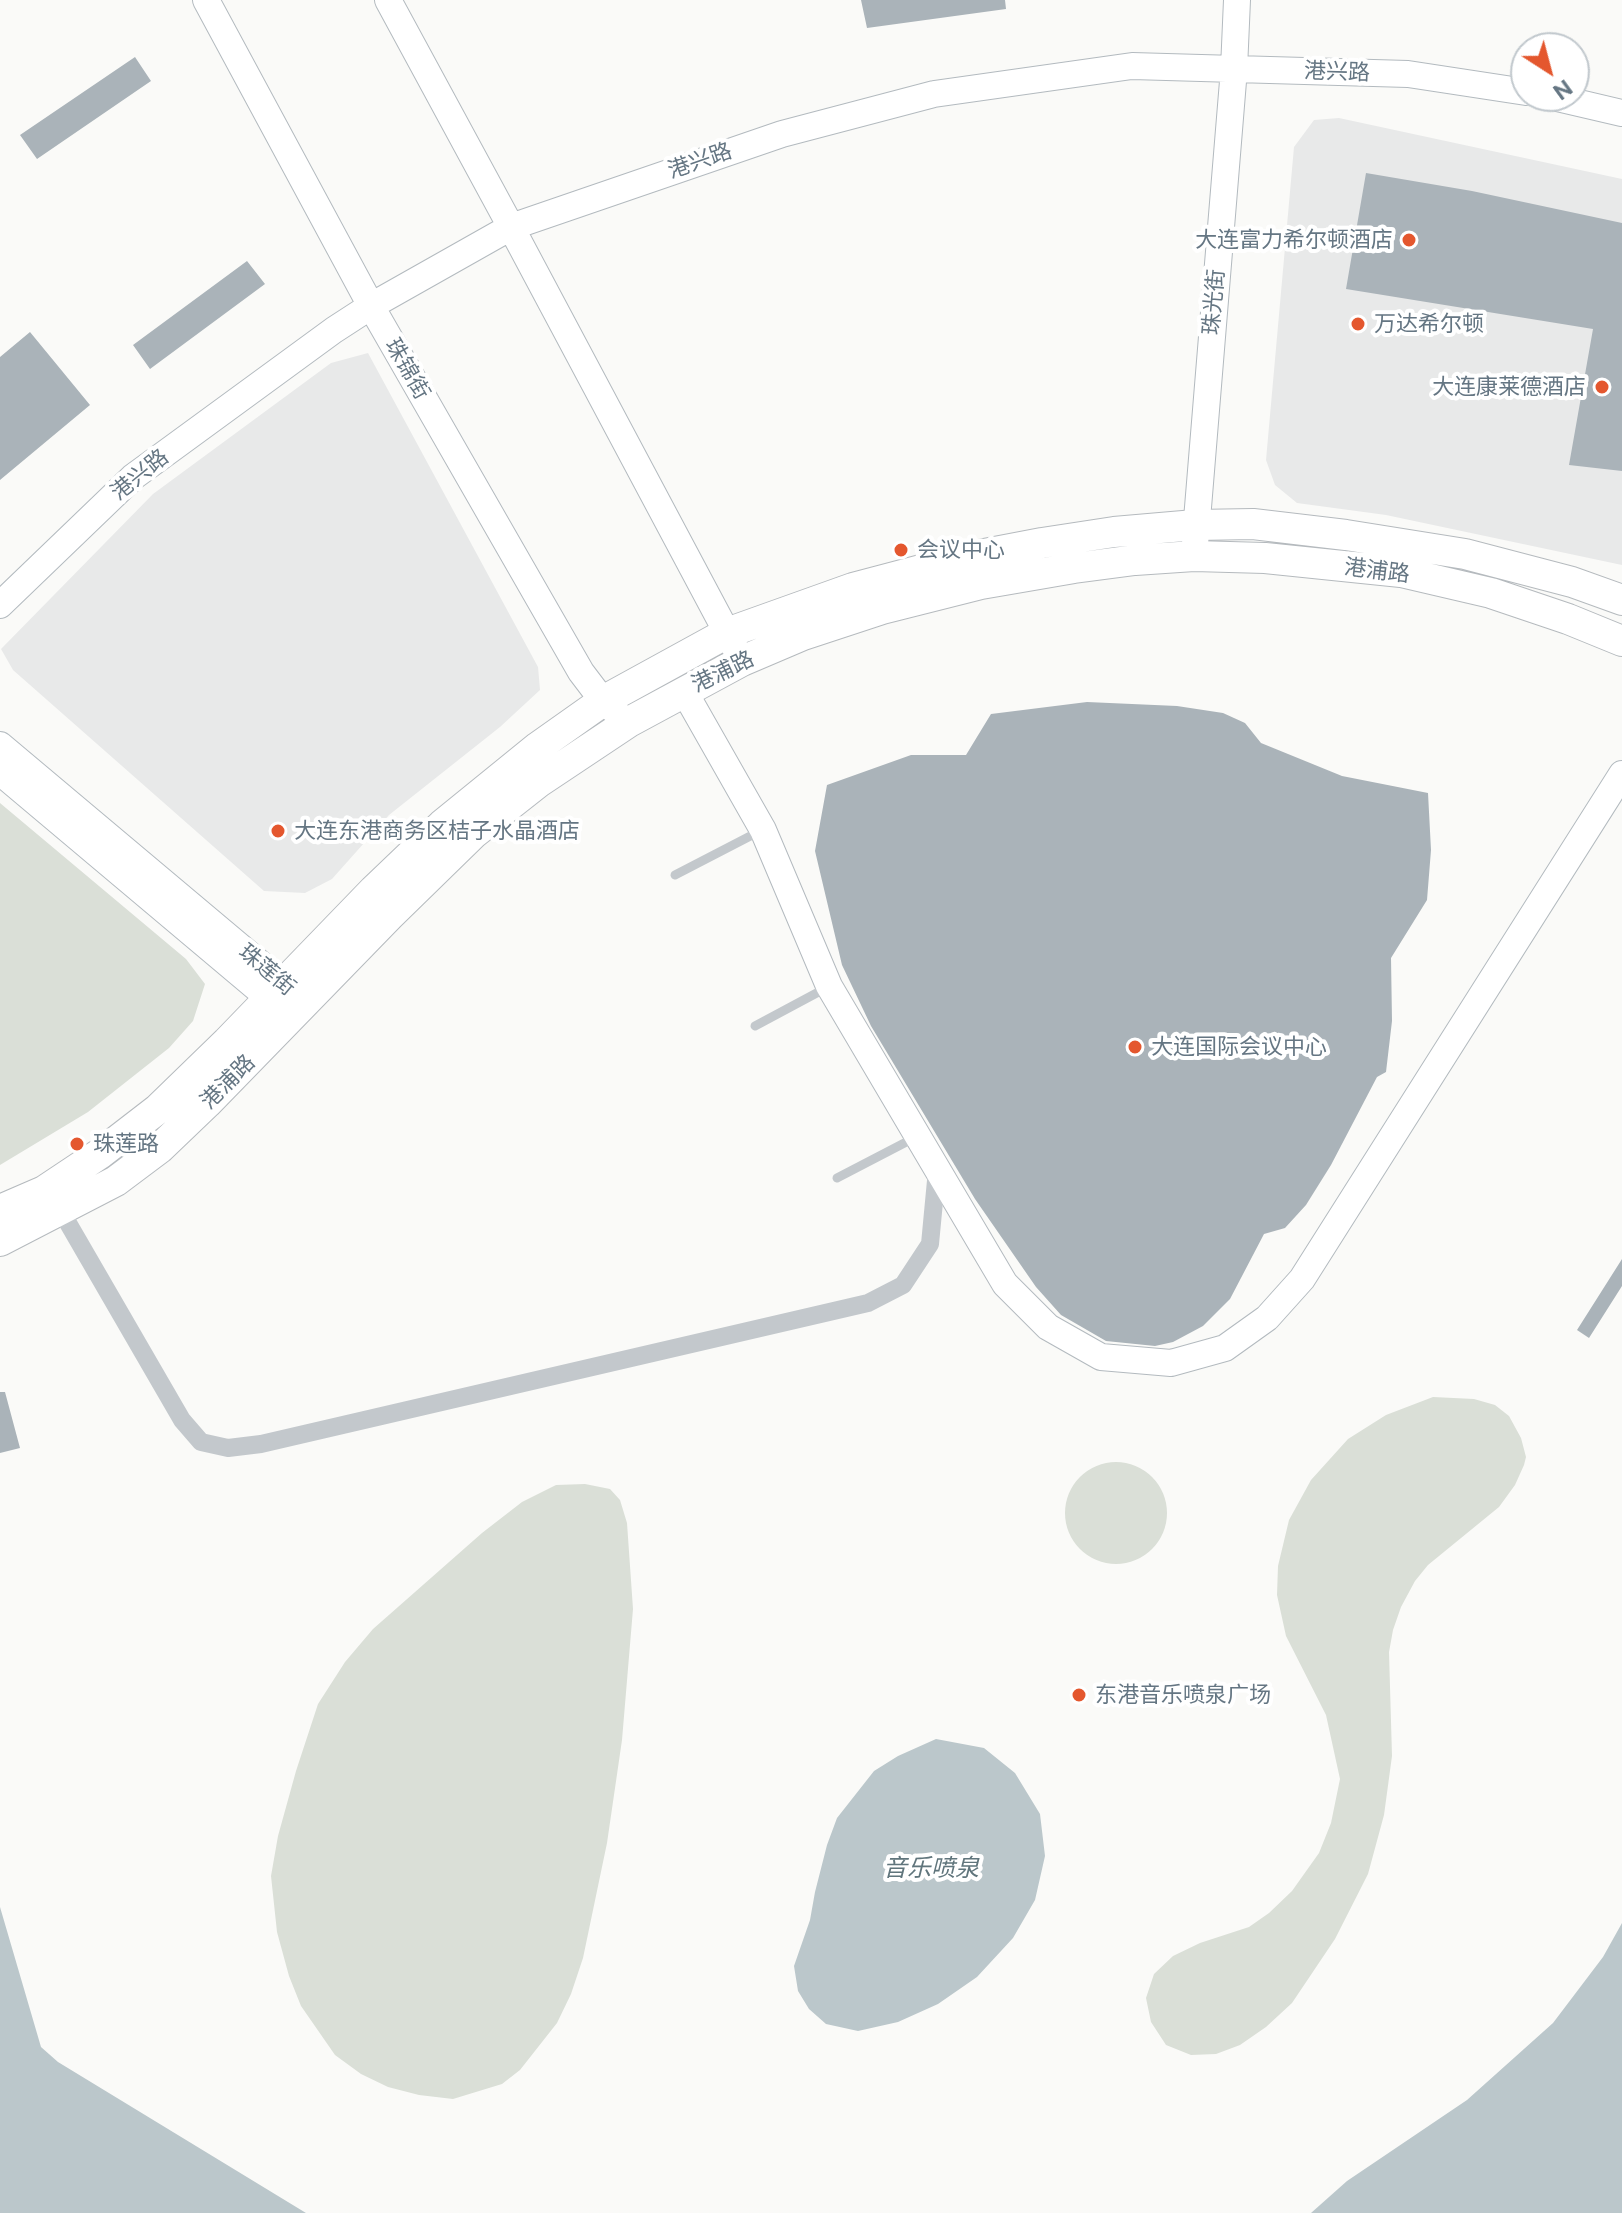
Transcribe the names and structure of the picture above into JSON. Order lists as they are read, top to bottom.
{
  "streets": {
    "main road": [
      "港兴路",
      "珠光街",
      "珠锦街",
      "港浦路",
      "珠莲街"
    ]
  },
  "crossings": [
    ["港兴路", "珠光街"],
    ["港兴路", "珠锦街"],
    ["珠光街", "港浦路"],
    ["珠锦街", "港浦路"],
    ["港浦路", "珠莲街"]
  ],
  "water": ["音乐喷泉"],
  "places": [
    "大连富力希尔顿酒店",
    "万达希尔顿",
    "大连康莱德酒店",
    "会议中心",
    "大连东港商务区桔子水晶酒店",
    "大连国际会议中心",
    "珠莲路",
    "东港音乐喷泉广场"
  ],
  "north": "bottom right"
}
